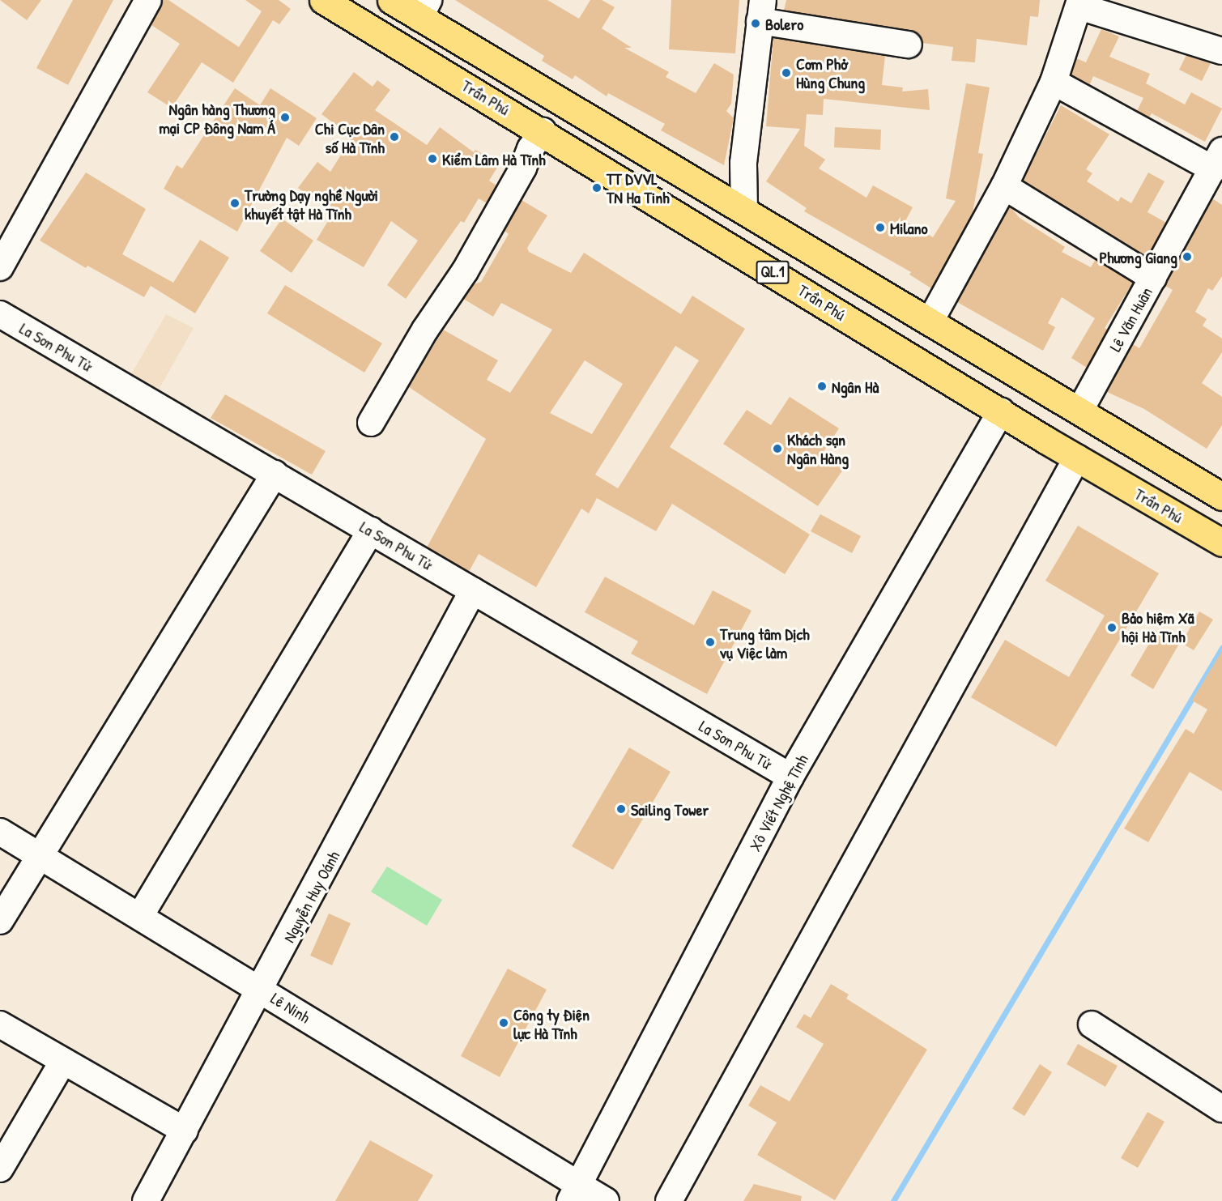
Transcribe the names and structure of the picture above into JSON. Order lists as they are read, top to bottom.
{
  "streets": {
    "main road": ["Trần Phú", "QL.1"],
    "street": [
      "Lê Văn Huân",
      "La Sơn Phu Tử",
      "Xô Viết Nghệ Tĩnh",
      "Nguyễn Huy Oánh",
      "Lê Ninh"
    ]
  },
  "crossings": [
    ["Trần Phú", "Xô Viết Nghệ Tĩnh"],
    ["QL.1", "Lê Văn Huân"],
    ["La Sơn Phu Tử", "Xô Viết Nghệ Tĩnh"],
    ["La Sơn Phu Tử", "Nguyễn Huy Oánh"],
    ["Xô Viết Nghệ Tĩnh", "Lê Ninh"],
    ["Nguyễn Huy Oánh", "Lê Ninh"]
  ],
  "places": [
    "Bolero",
    "Cơm Phở Hùng Chung",
    "Ngân hàng Thương mại CP Đông Nam Á",
    "Chi Cục Dân số Hà Tĩnh",
    "Kiểm Lâm Hà Tĩnh",
    "TT DVVL TN Ha Tinh",
    "Trường Dạy nghề Người khuyết tật Hà Tĩnh",
    "Milano",
    "Phương Giang",
    "Ngân Hà",
    "Khách sạn Ngân Hàng",
    "Bảo hiệm Xã hội Hà Tĩnh",
    "Trung tâm Dịch vụ Việc làm",
    "Sailing Tower",
    "Công ty Điện lực Hà Tĩnh"
  ]
}
